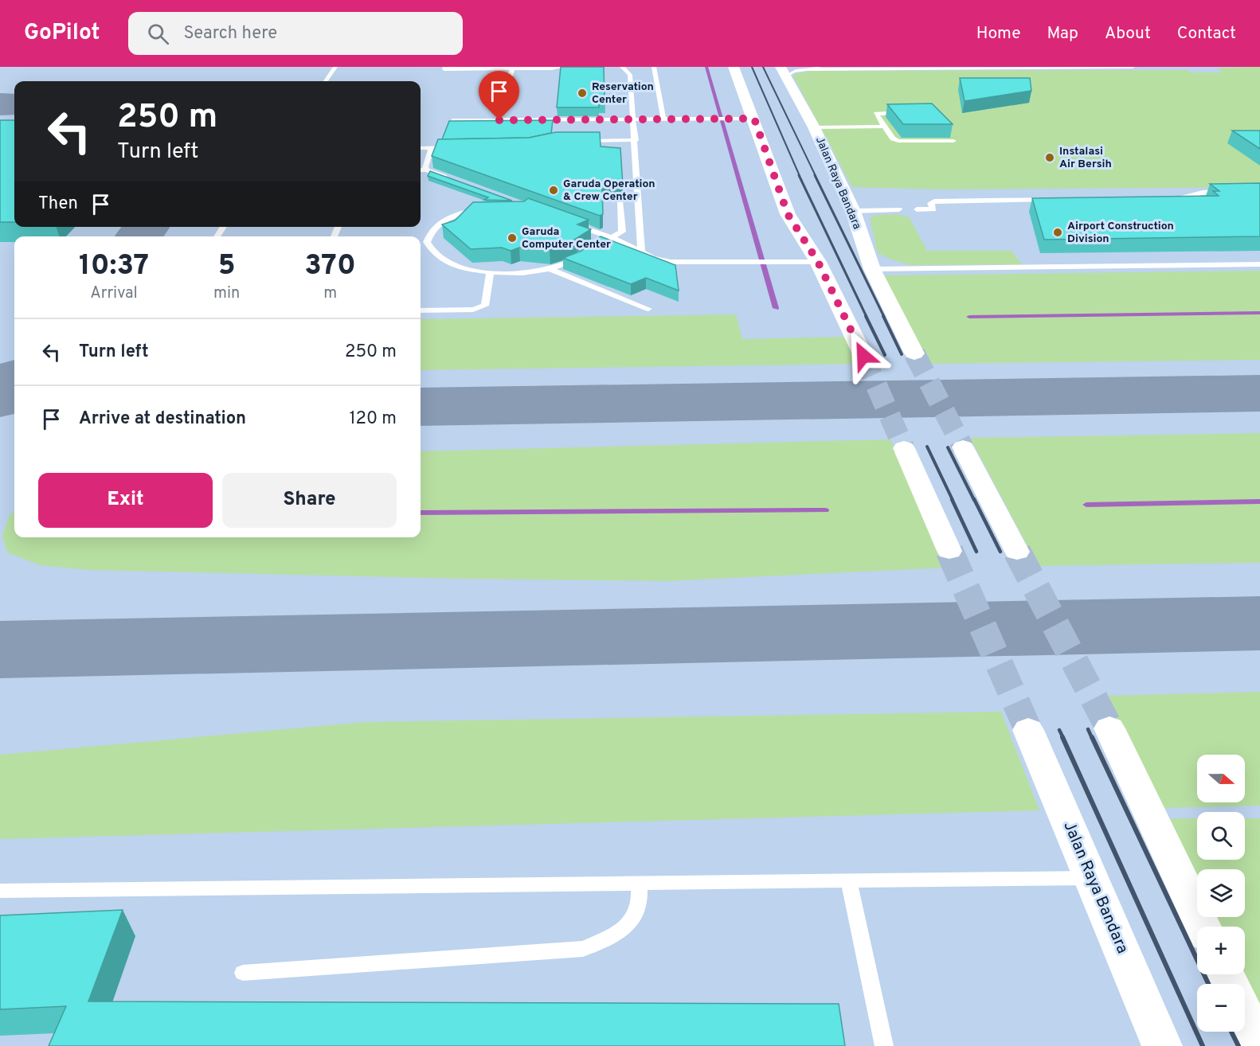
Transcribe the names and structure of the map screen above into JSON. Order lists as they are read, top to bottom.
{
  "streets": {
    "street": ["Jalan Raya Bandara"]
  },
  "places": [
    "Reservation Center",
    "Instalasi Air Bersih",
    "Garuda Operation & Crew Center",
    "Airport Construction Division",
    "Garuda Computer Center"
  ],
  "north": "right",
  "page": {
    "header": "GoPilot",
    "search": "Search here",
    "nav": [
      "Home",
      "Map",
      "About",
      "Contact"
    ],
    "turn": ["250 m", "Turn left"],
    "then": "Then",
    "eta": [
      "10:37",
      "Arrival",
      "5",
      "min",
      "370",
      "m"
    ],
    "list": [
      {
        "name": "Turn left",
        "value": "250 m"
      },
      {
        "name": "Arrive at destination",
        "value": "120 m"
      }
    ],
    "buttons": ["Exit", "Share"],
    "map_buttons": ["+", "−"]
  }
}
